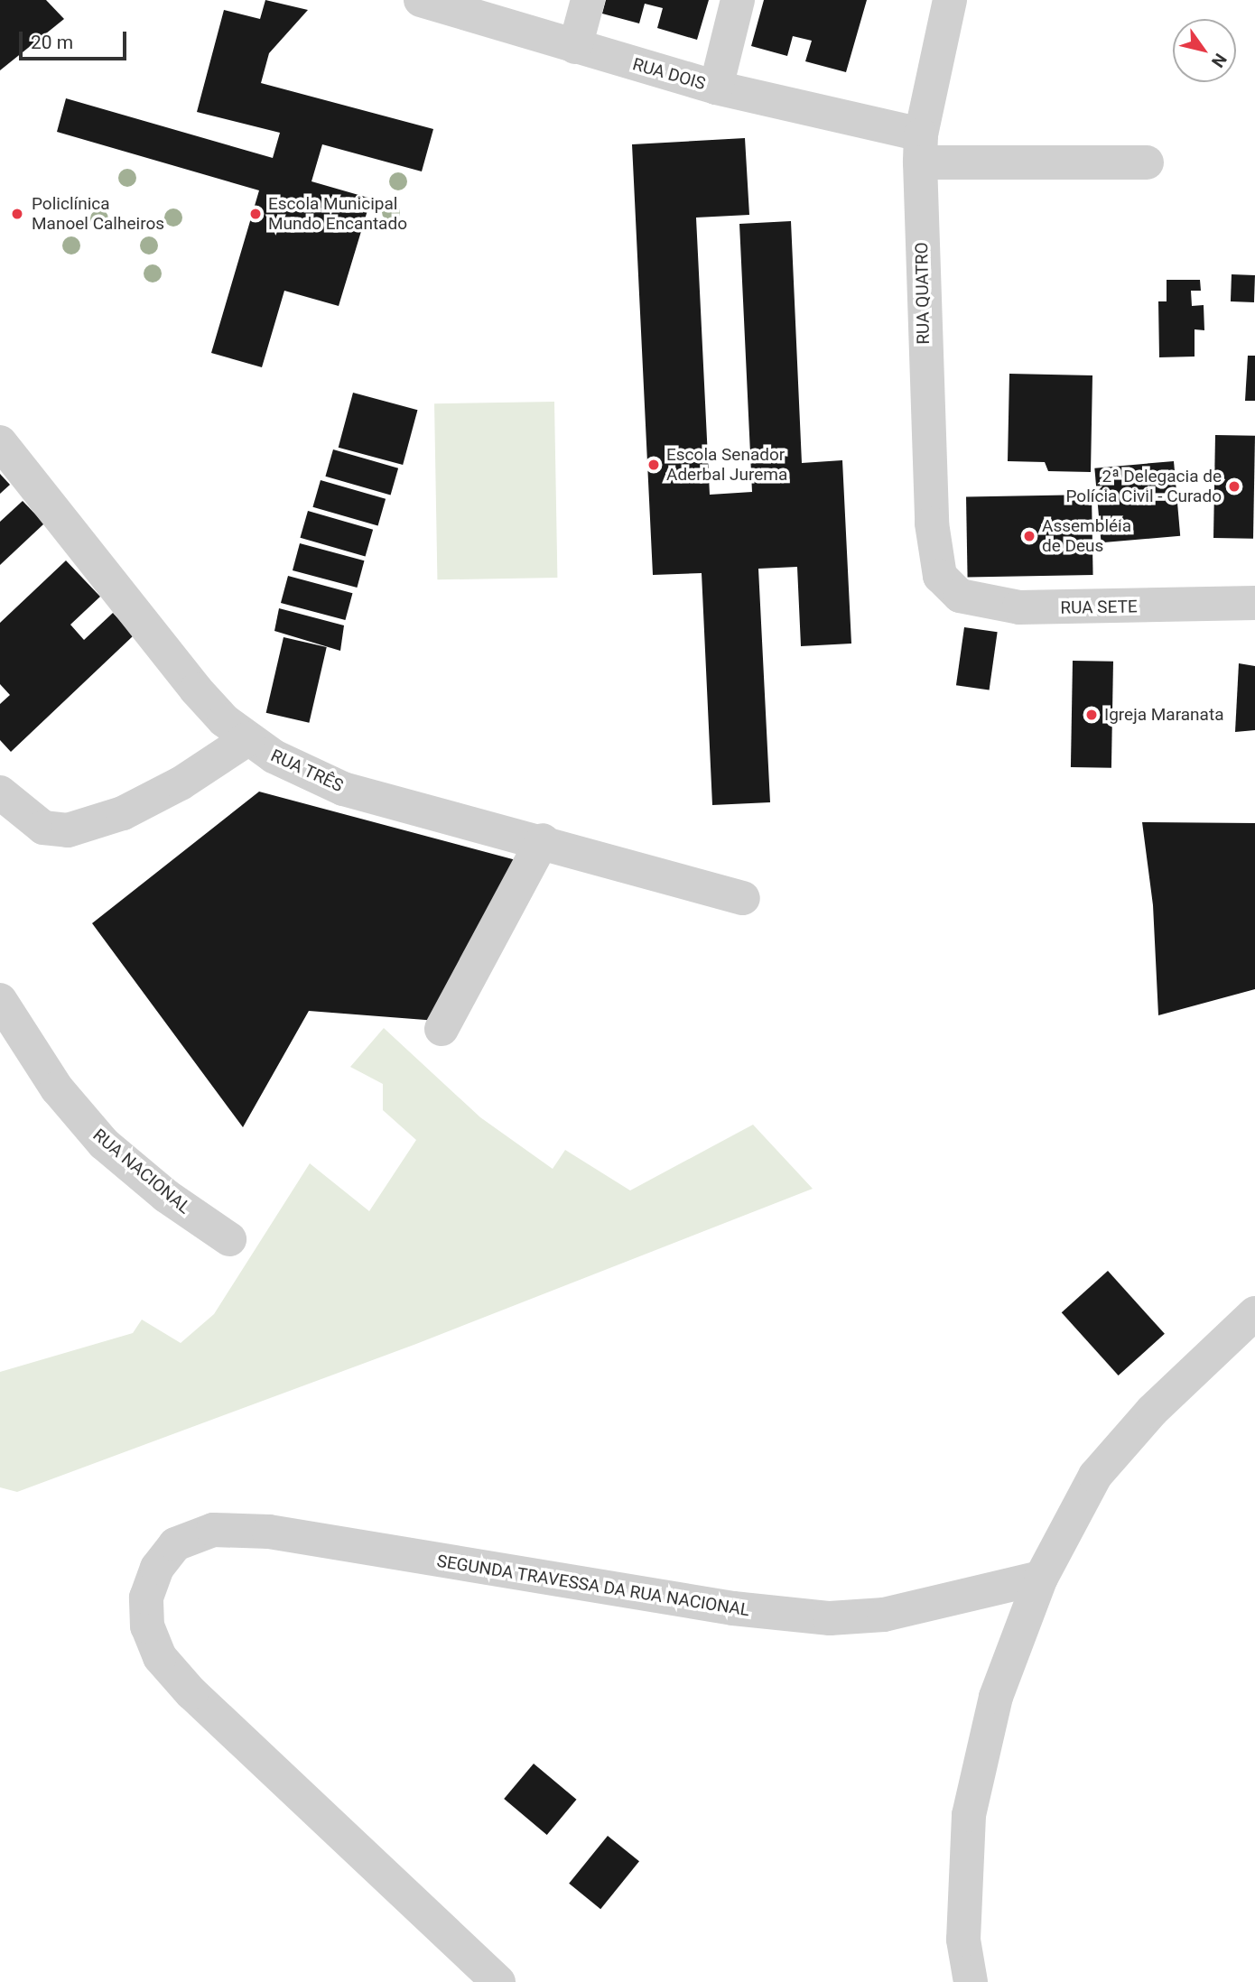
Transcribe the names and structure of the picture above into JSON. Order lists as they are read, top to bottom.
{
  "streets": {
    "street": [
      "RUA DOIS",
      "RUA QUATRO",
      "RUA SETE",
      "RUA TRÊS",
      "RUA NACIONAL",
      "SEGUNDA TRAVESSA DA RUA NACIONAL"
    ]
  },
  "crossings": [
    ["RUA DOIS", "RUA QUATRO"],
    ["RUA QUATRO", "RUA SETE"]
  ],
  "places": [
    "Policlínica Manoel Calheiros",
    "Escola Municipal Mundo Encantado",
    "Escola Senador Aderbal Jurema",
    "2ª Delegacia de Polícia Civil - Curado",
    "Assembléia de Deus",
    "Igreja Maranata"
  ],
  "scale_bar": "20 m",
  "north": "bottom right"
}
